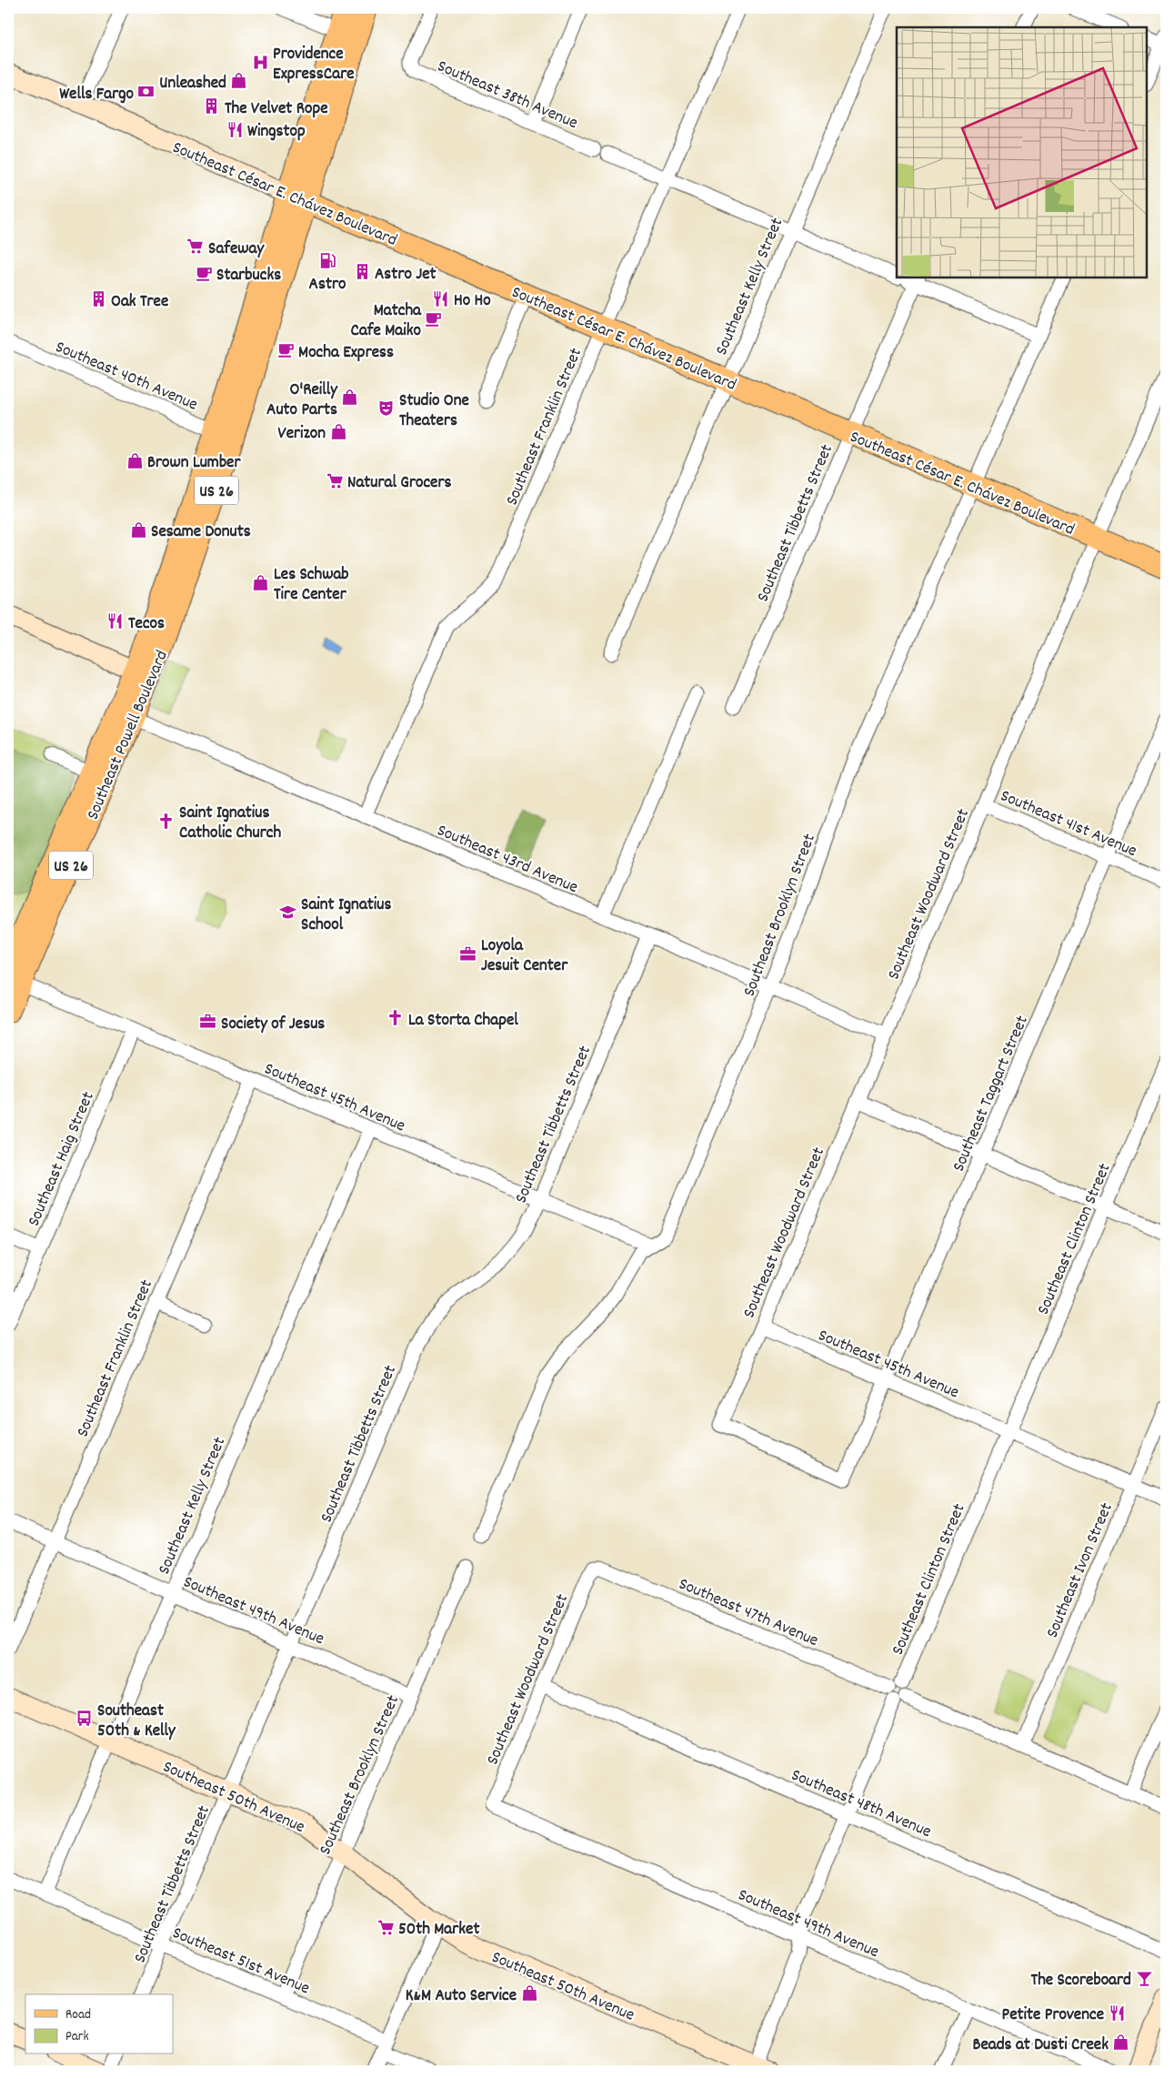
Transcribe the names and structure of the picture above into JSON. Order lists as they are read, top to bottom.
{
  "streets": {
    "main road": [
      "Southeast César E. Chávez Boulevard",
      "US 26",
      "Southeast Powell Boulevard",
      "Southeast 50th Avenue"
    ],
    "street": [
      "Southeast 38th Avenue",
      "Southeast Kelly Street",
      "Southeast 40th Avenue",
      "Southeast Franklin Street",
      "Southeast Tibbetts Street",
      "Southeast 41st Avenue",
      "Southeast 43rd Avenue",
      "Southeast Woodward Street",
      "Southeast Brooklyn Street",
      "Southeast Taggart Street",
      "Southeast 45th Avenue",
      "Southeast Haig Street",
      "Southeast Clinton Street",
      "Southeast Ivon Street",
      "Southeast 49th Avenue",
      "Southeast 47th Avenue",
      "Southeast 48th Avenue",
      "Southeast 51st Avenue"
    ]
  },
  "crossings": [
    ["Southeast César E. Chávez Boulevard", "Southeast Kelly Street"],
    ["Southeast César E. Chávez Boulevard", "Southeast Franklin Street"],
    ["Southeast César E. Chávez Boulevard", "Southeast Tibbetts Street"],
    ["Southeast César E. Chávez Boulevard", "Southeast Powell Boulevard"],
    ["Southeast César E. Chávez Boulevard", "Southeast Woodward Street"],
    ["Southeast César E. Chávez Boulevard", "Southeast Brooklyn Street"],
    ["Southeast Kelly Street", "Southeast 45th Avenue"],
    ["Southeast Kelly Street", "Southeast 49th Avenue"],
    ["Southeast Kelly Street", "Southeast 50th Avenue"],
    ["Southeast Kelly Street", "Southeast 51st Avenue"],
    ["Southeast 40th Avenue", "Southeast Powell Boulevard"],
    ["Southeast Franklin Street", "Southeast 43rd Avenue"],
    ["Southeast Franklin Street", "Southeast 45th Avenue"],
    ["Southeast Franklin Street", "Southeast 49th Avenue"],
    ["Southeast Tibbetts Street", "Southeast 43rd Avenue"],
    ["Southeast Tibbetts Street", "Southeast 45th Avenue"],
    ["Southeast Tibbetts Street", "Southeast 49th Avenue"],
    ["Southeast Tibbetts Street", "Southeast 50th Avenue"],
    ["Southeast Tibbetts Street", "Southeast 51st Avenue"],
    ["Southeast Powell Boulevard", "Southeast 43rd Avenue"],
    ["Southeast Powell Boulevard", "Southeast 45th Avenue"],
    ["Southeast 41st Avenue", "Southeast Woodward Street"],
    ["Southeast 41st Avenue", "Southeast Taggart Street"],
    ["Southeast 43rd Avenue", "Southeast Woodward Street"],
    ["Southeast 43rd Avenue", "Southeast Brooklyn Street"],
    ["Southeast Woodward Street", "Southeast Taggart Street"],
    ["Southeast Woodward Street", "Southeast 45th Avenue"],
    ["Southeast Woodward Street", "Southeast 49th Avenue"],
    ["Southeast Woodward Street", "Southeast 47th Avenue"],
    ["Southeast Woodward Street", "Southeast 48th Avenue"],
    ["Southeast Brooklyn Street", "Southeast 45th Avenue"],
    ["Southeast Brooklyn Street", "Southeast 49th Avenue"],
    ["Southeast Brooklyn Street", "Southeast 50th Avenue"],
    ["Southeast Brooklyn Street", "Southeast 51st Avenue"],
    ["Southeast Taggart Street", "Southeast 45th Avenue"],
    ["Southeast 45th Avenue", "Southeast Haig Street"],
    ["Southeast 45th Avenue", "Southeast Clinton Street"],
    ["Southeast 45th Avenue", "Southeast Ivon Street"],
    ["Southeast Clinton Street", "Southeast 49th Avenue"],
    ["Southeast Clinton Street", "Southeast 47th Avenue"],
    ["Southeast Clinton Street", "Southeast 50th Avenue"],
    ["Southeast Clinton Street", "Southeast 48th Avenue"],
    ["Southeast Ivon Street", "Southeast 47th Avenue"]
  ],
  "places": {
    "hospital": ["Providence ExpressCare"],
    "shop": [
      "Unleashed",
      "O'Reilly Auto Parts",
      "Verizon",
      "Brown Lumber",
      "Sesame Donuts",
      "Les Schwab Tire Center",
      "K&M Auto Service",
      "Beads at Dusti Creek"
    ],
    "bank": ["Wells Fargo"],
    "building": ["The Velvet Rope", "Astro Jet", "Oak Tree"],
    "restaurant": [
      "Wingstop",
      "Ho Ho",
      "Tecos",
      "Petite Provence"
    ],
    "supermarket": ["Safeway", "Natural Grocers", "50th Market"],
    "fuel station": ["Astro"],
    "cafe": ["Starbucks", "Matcha Cafe Maiko", "Mocha Express"],
    "theatre": ["Studio One Theaters"],
    "church": ["Saint Ignatius Catholic Church", "La Storta Chapel"],
    "school or university": ["Saint Ignatius School"],
    "office": ["Loyola Jesuit Center", "Society of Jesus"],
    "bus stop": ["Southeast 50th & Kelly"],
    "bar": ["The Scoreboard"]
  },
  "legend": ["Road", "Park"]
}
